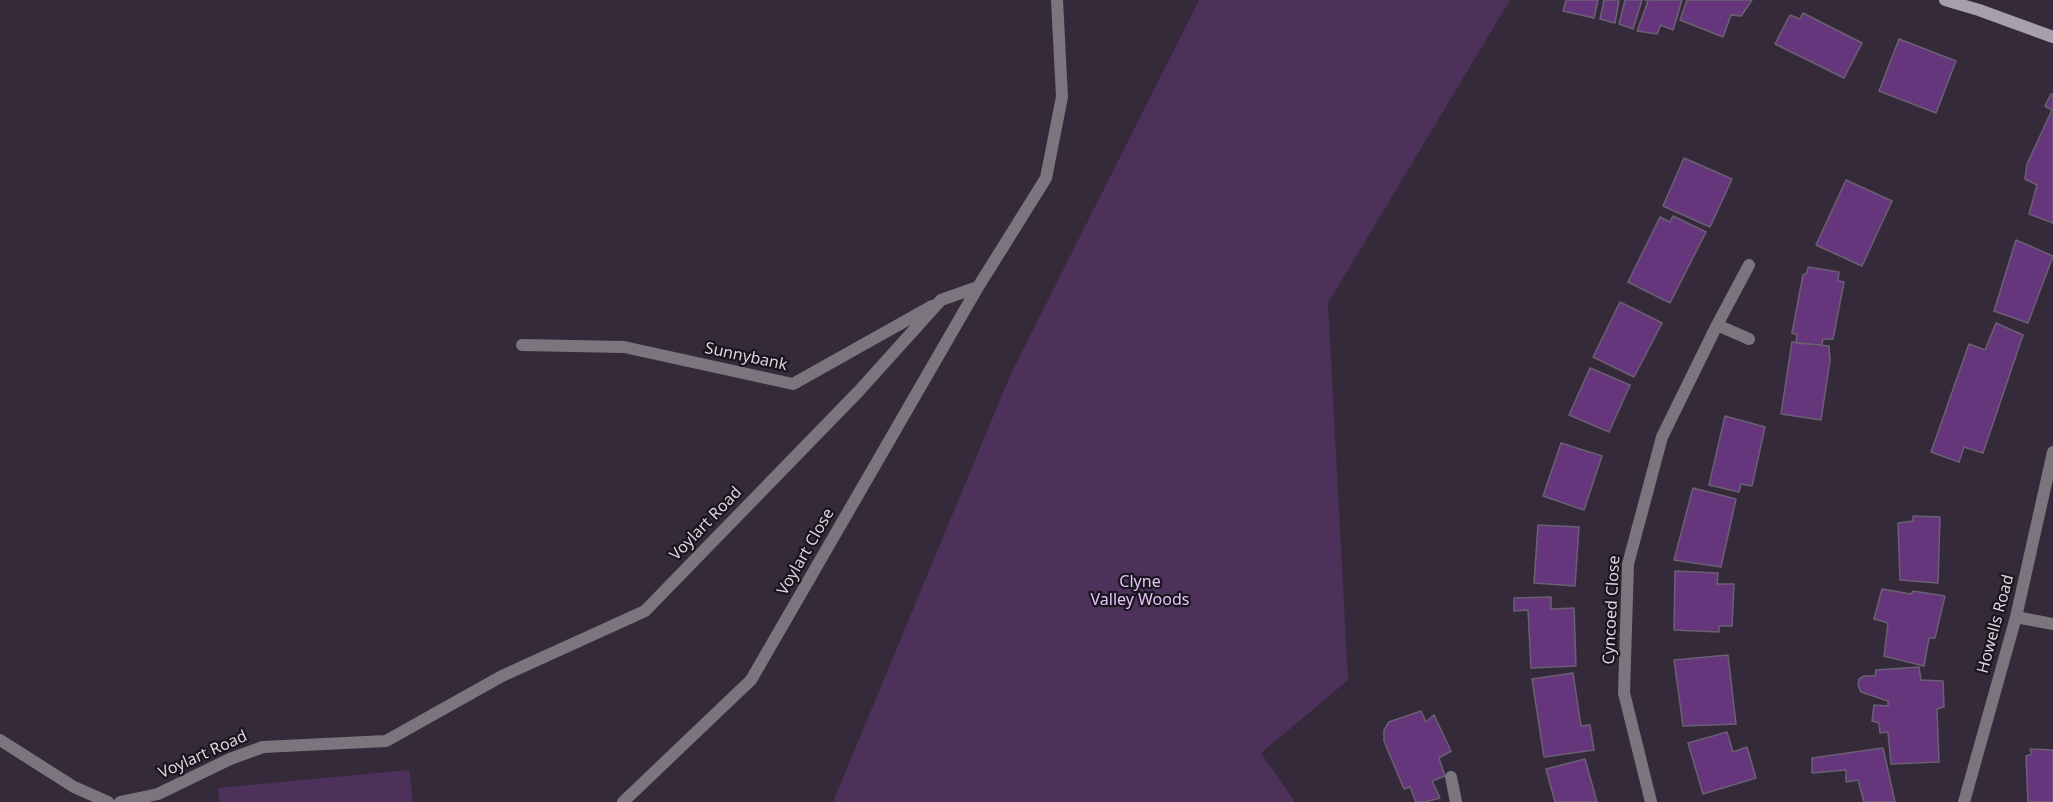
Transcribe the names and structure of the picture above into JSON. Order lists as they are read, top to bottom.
{
  "streets": {
    "street": [
      "Sunnybank",
      "Voylart Road",
      "Voylart Close",
      "Cyncoed Close",
      "Howells Road"
    ]
  },
  "crossings": [
    ["Sunnybank", "Voylart Road"],
    ["Voylart Road", "Voylart Close"]
  ],
  "parks": ["Clyne Valley Woods"]
}
